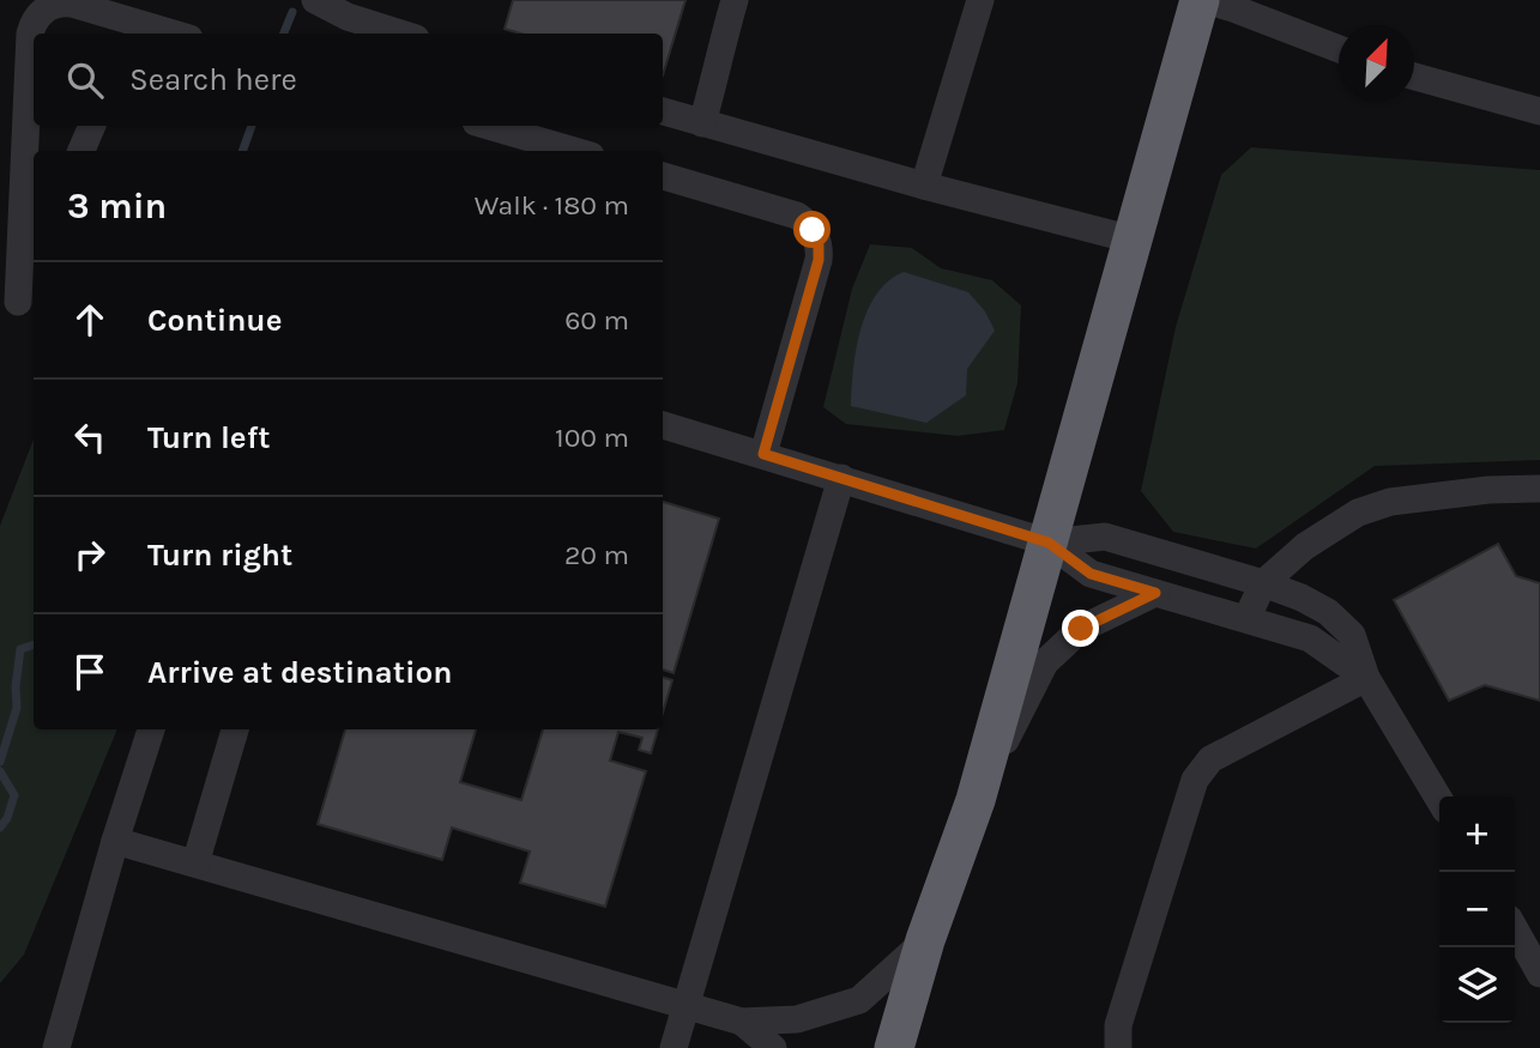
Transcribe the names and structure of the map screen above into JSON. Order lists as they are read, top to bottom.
{
  "north": "top right",
  "page": {
    "search": "Search here",
    "heading": ["3 min", "Walk · 180 m"],
    "list": [
      ["Continue", "60 m"],
      ["Turn left", "100 m"],
      ["Turn right", "20 m"],
      "Arrive at destination"
    ],
    "map_buttons": ["+", "−"]
  }
}
